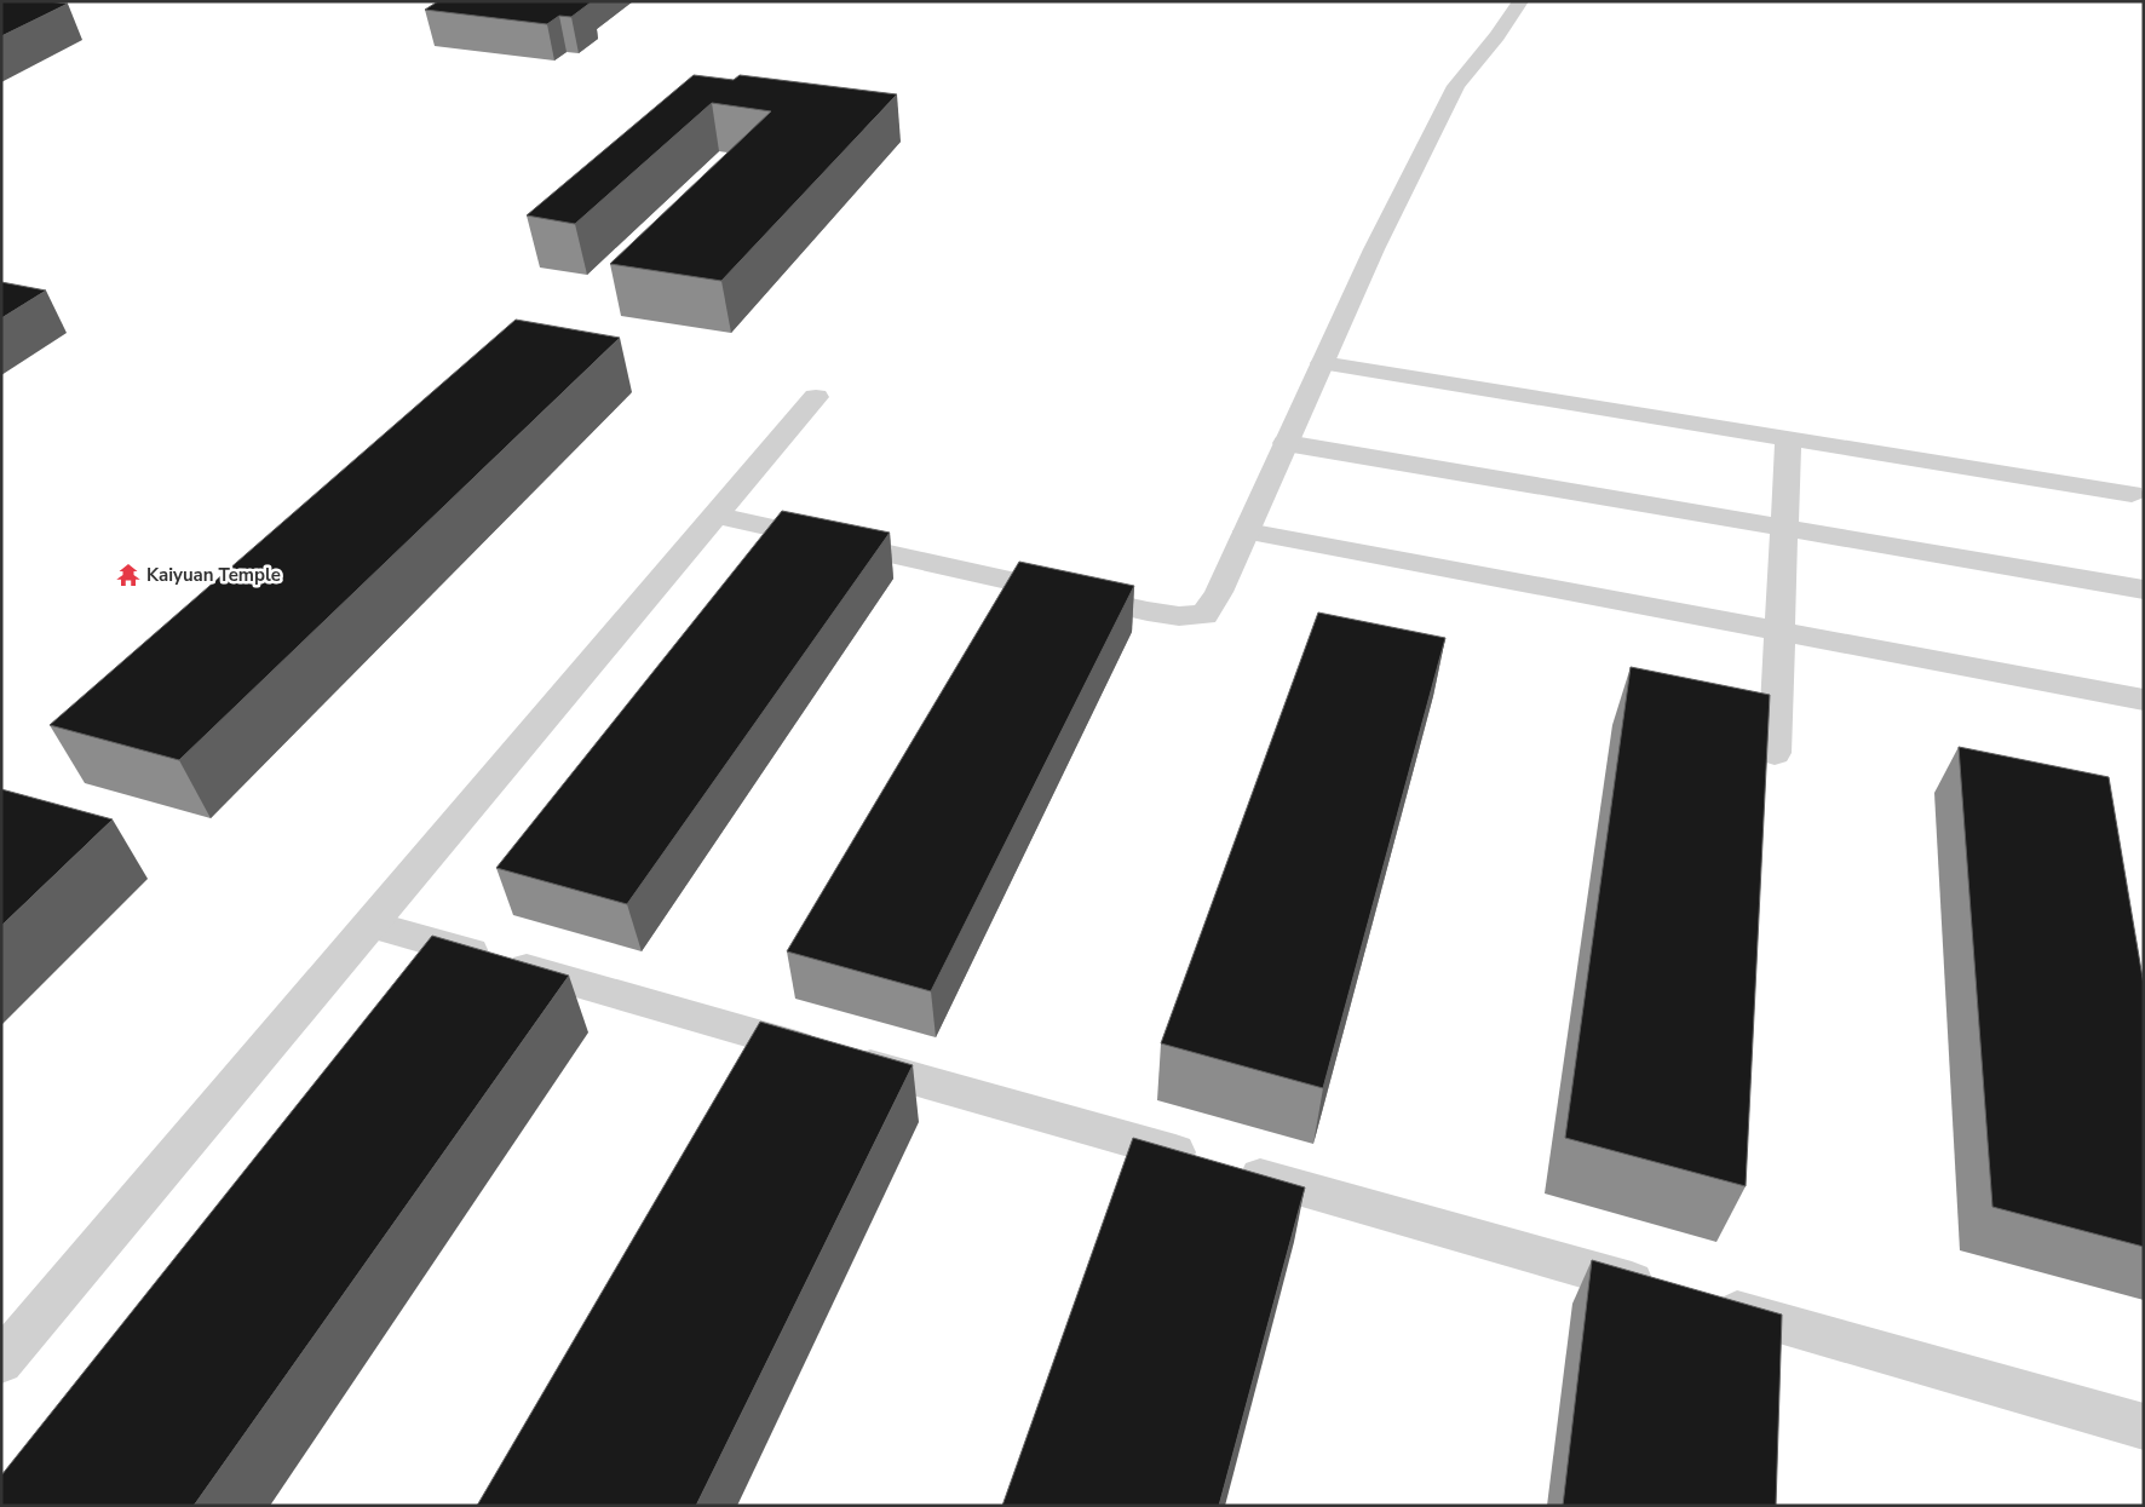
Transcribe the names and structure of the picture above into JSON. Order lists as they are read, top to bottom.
{
  "places": {
    "temple": ["Kaiyuan Temple"]
  }
}
